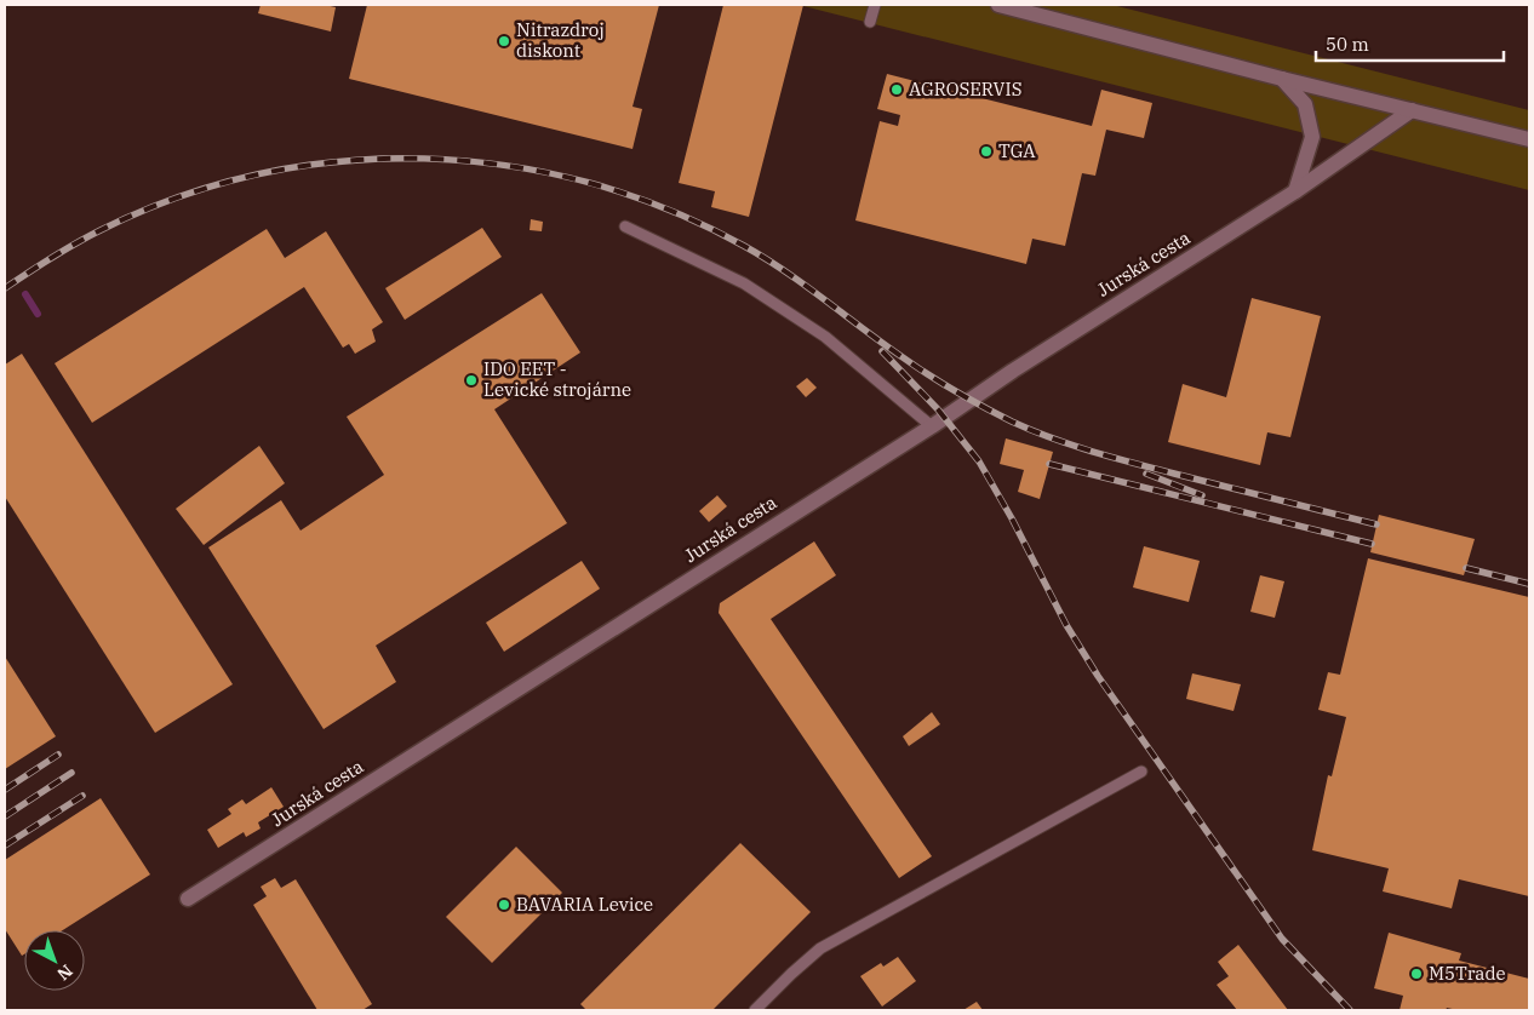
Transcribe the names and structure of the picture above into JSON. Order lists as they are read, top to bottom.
{
  "streets": {
    "street": ["Jurská cesta"]
  },
  "places": [
    "Nitrazdroj diskont",
    "AGROSERVIS",
    "TGA",
    "IDO EET - Levické strojárne",
    "BAVARIA Levice",
    "M5Trade"
  ],
  "scale_bar": "50 m",
  "north": "bottom right"
}
